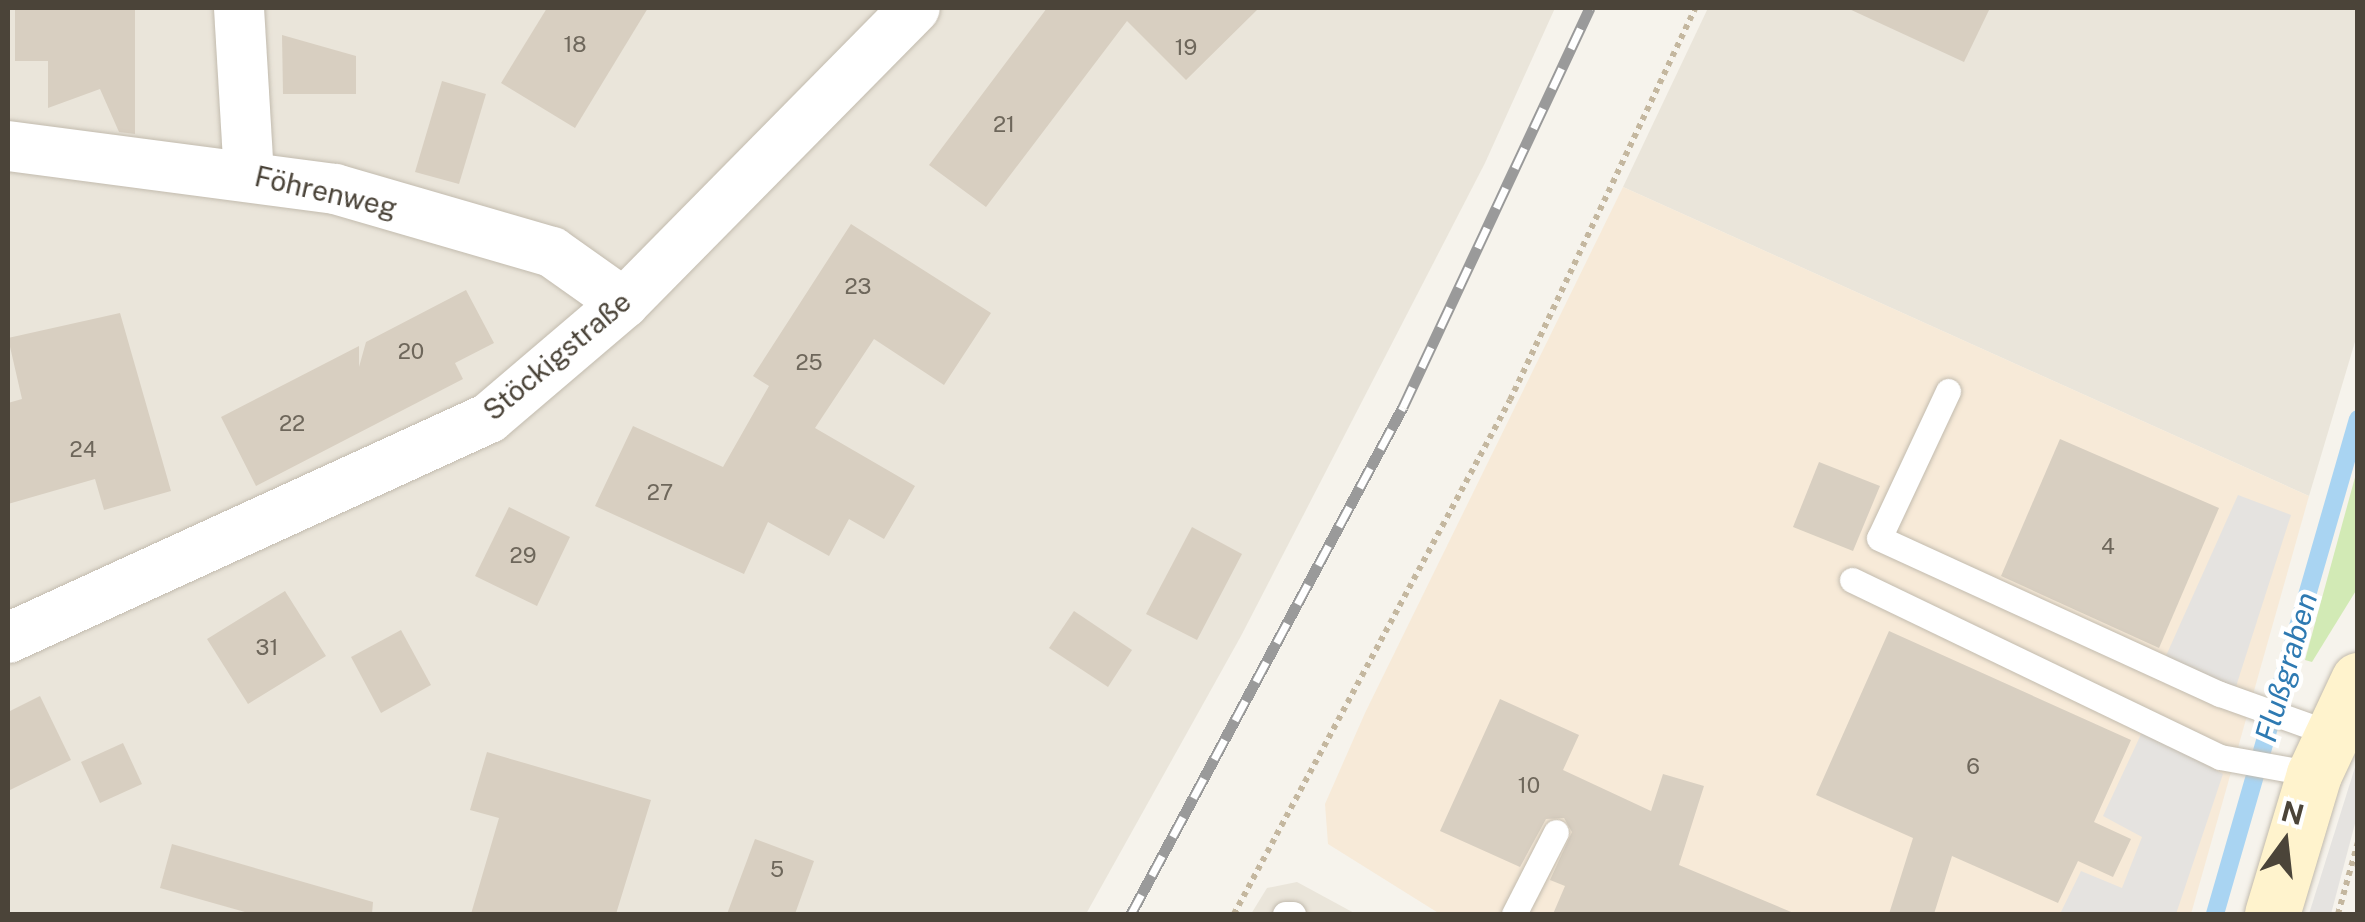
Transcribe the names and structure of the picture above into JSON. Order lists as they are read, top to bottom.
{
  "streets": {
    "street": ["Föhrenweg", "Stöckigstraße"]
  },
  "crossings": [
    ["Föhrenweg", "Stöckigstraße"]
  ],
  "water": ["Flußgraben"],
  "house_numbers": [
    "18",
    "19",
    "21",
    "23",
    "20",
    "25",
    "22",
    "24",
    "27",
    "4",
    "29",
    "31",
    "6",
    "10",
    "5"
  ],
  "north": "top"
}
